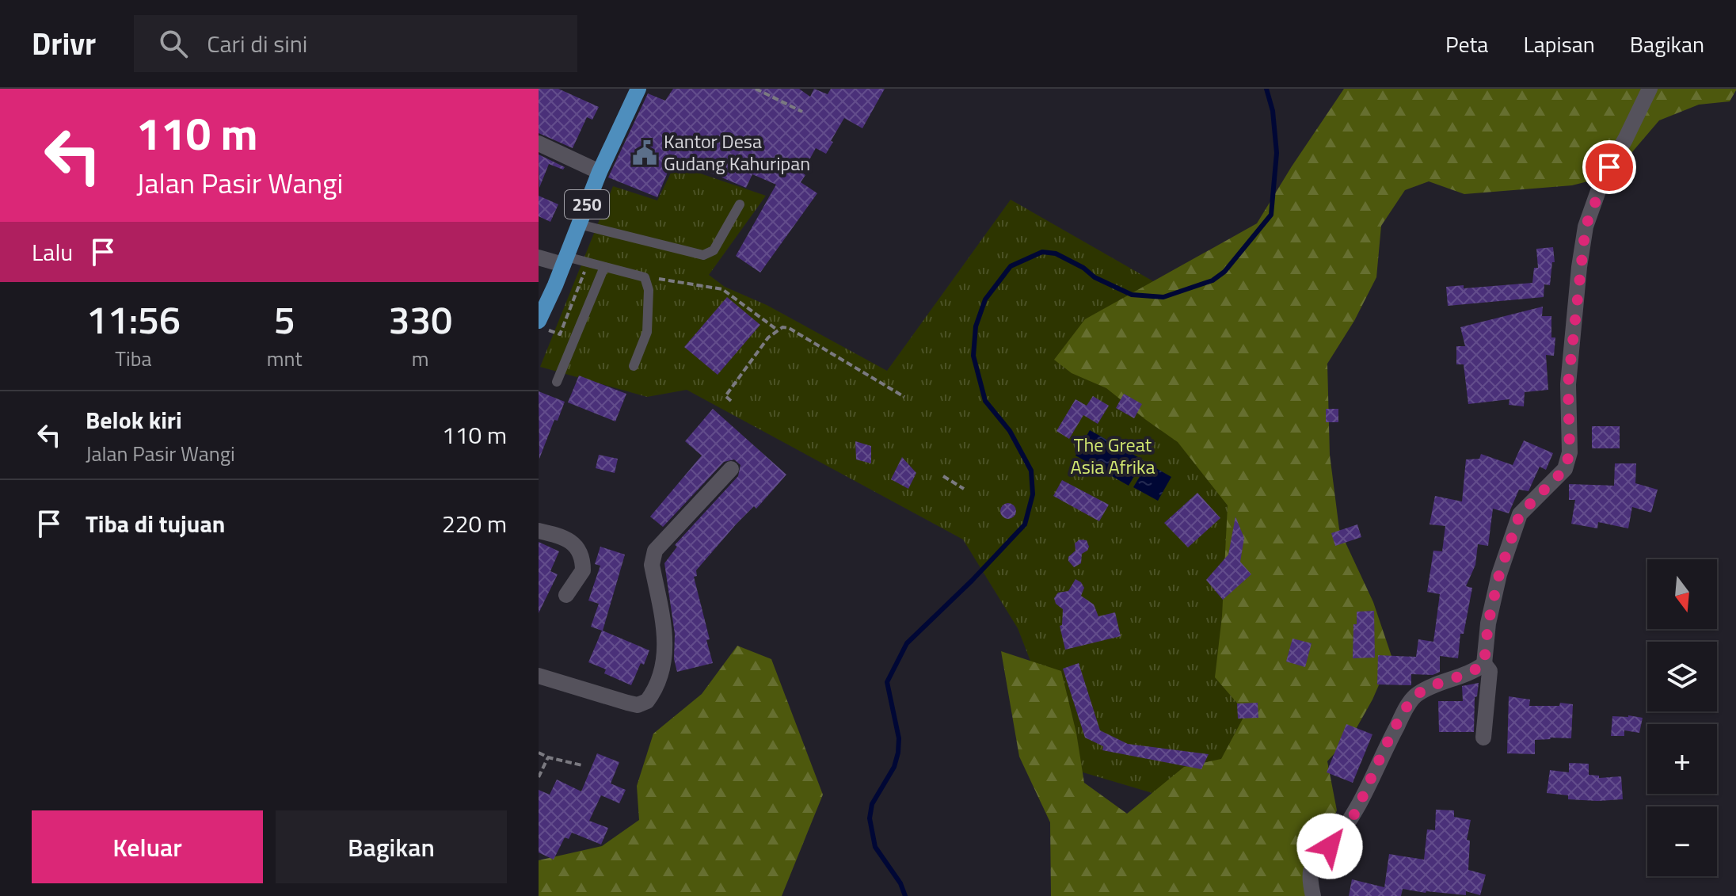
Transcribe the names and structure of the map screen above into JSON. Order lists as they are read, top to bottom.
{
  "streets": {
    "main road": ["250"]
  },
  "parks": ["The Great Asia Afrika"],
  "places": {
    "public building": ["Kantor Desa Gudang Kahuripan"]
  },
  "north": "bottom",
  "page": {
    "header": "Drivr",
    "search": "Cari di sini",
    "nav": ["Peta", "Lapisan", "Bagikan"],
    "turn": ["110 m", "Jalan Pasir Wangi"],
    "then": "Lalu",
    "eta": [
      "11:56",
      "Tiba",
      "5",
      "mnt",
      "330",
      "m"
    ],
    "list": [
      {
        "name": "Belok kiri",
        "note": "Jalan Pasir Wangi",
        "value": "110 m"
      },
      {
        "name": "Tiba di tujuan",
        "value": "220 m"
      }
    ],
    "map_buttons": ["+", "−"],
    "buttons": ["Keluar", "Bagikan"]
  }
}
